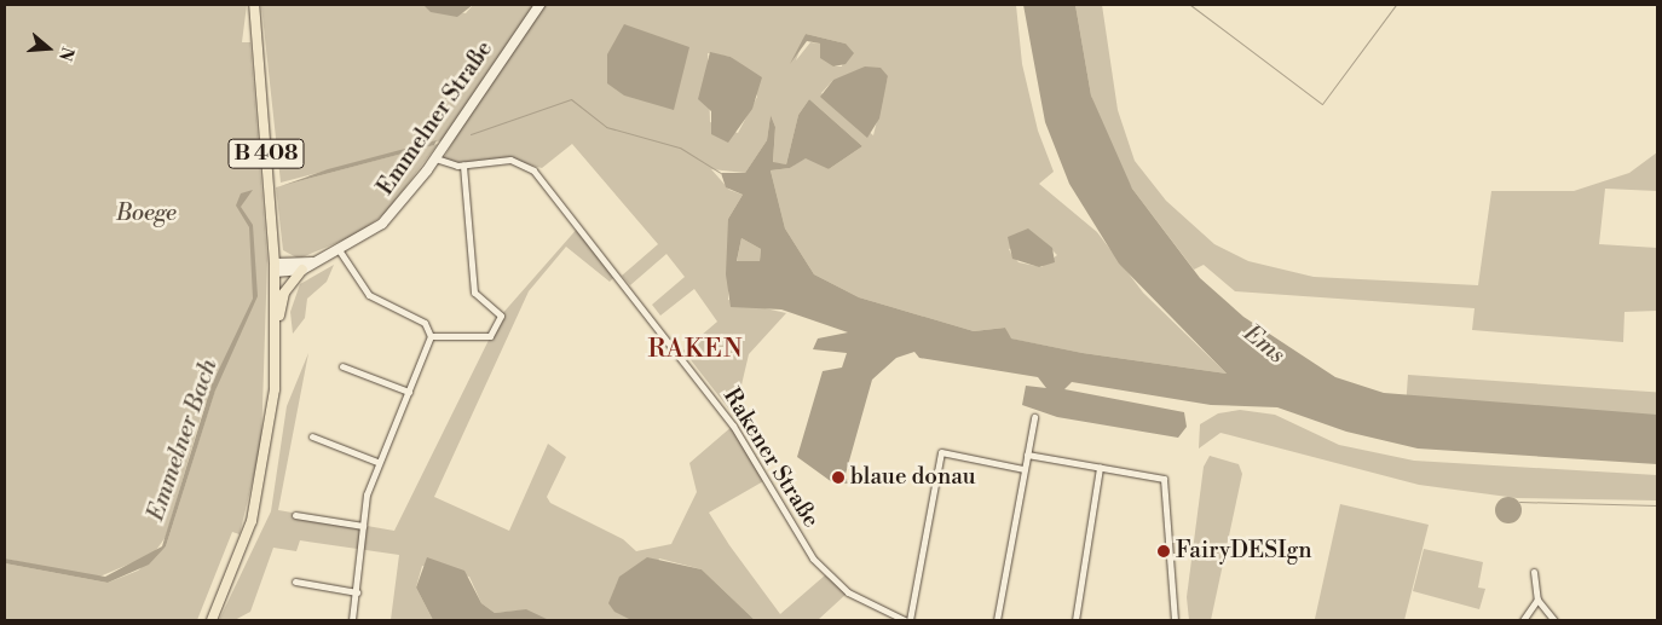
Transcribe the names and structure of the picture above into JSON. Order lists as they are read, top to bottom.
{
  "streets": {
    "main road": ["B 408"],
    "street": ["Emmelner Straße", "Rakener Straße"]
  },
  "crossings": [
    ["Emmelner Straße", "B 408"],
    ["Emmelner Straße", "Rakener Straße"]
  ],
  "districts": ["RAKEN"],
  "water": ["Ems", "Emmelner Bach"],
  "parks": ["Boege"],
  "places": ["blaue donau", "FairyDESIgn"],
  "north": "right"
}
